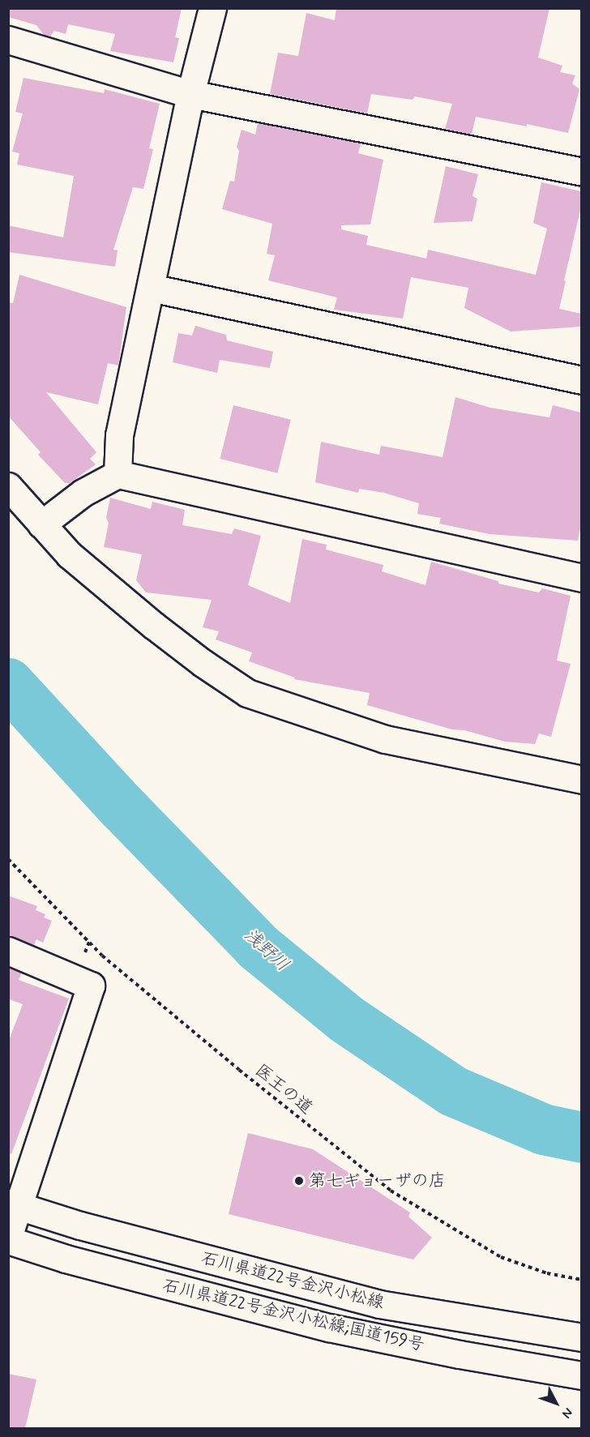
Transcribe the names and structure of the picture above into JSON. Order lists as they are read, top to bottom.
{
  "streets": {
    "street": ["石川県道22号金沢小松線", "石川県道22号金沢小松線;国道159号"],
    "path": ["医王の道"]
  },
  "water": ["浅野川"],
  "places": ["第七ギョーザの店"],
  "north": "bottom right"
}
